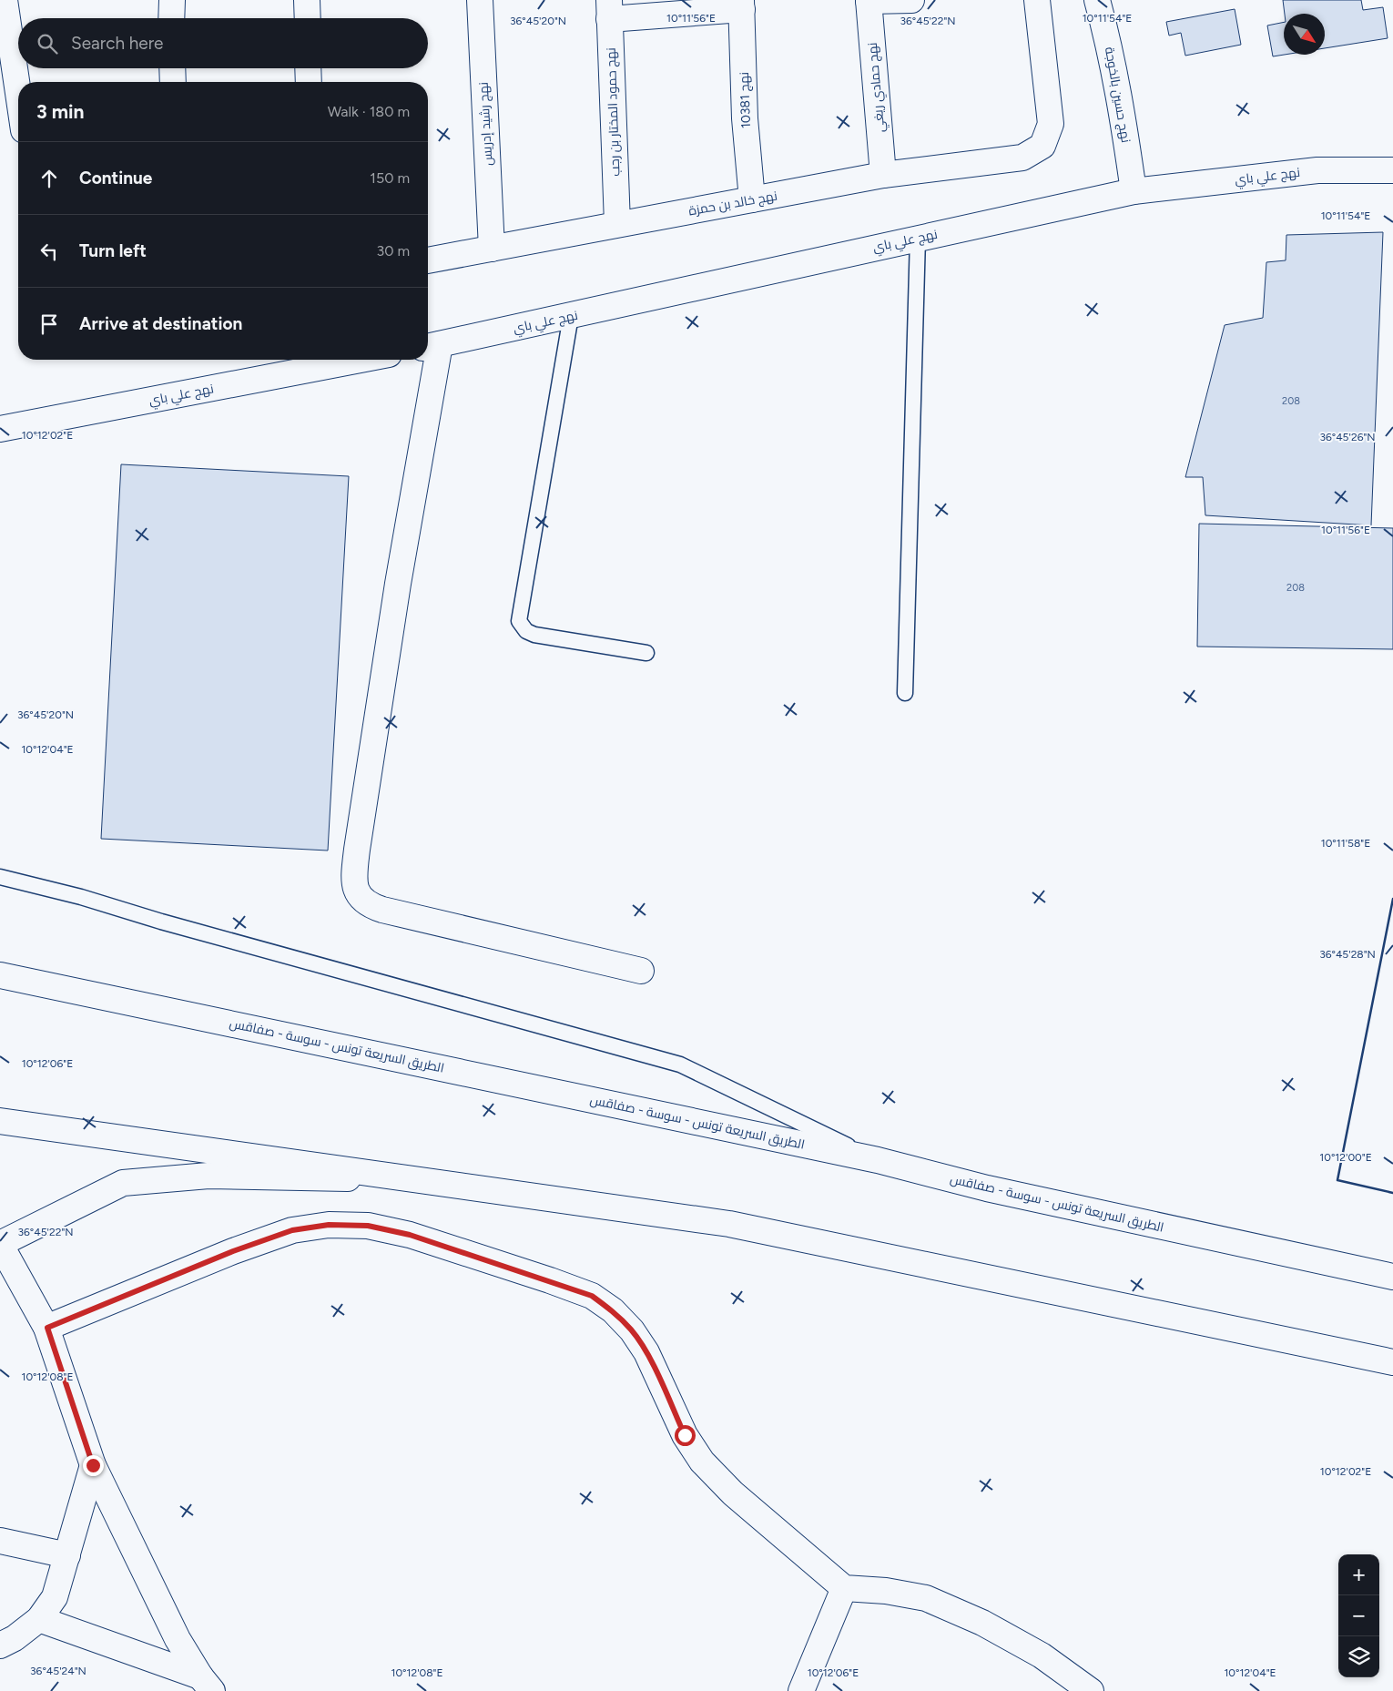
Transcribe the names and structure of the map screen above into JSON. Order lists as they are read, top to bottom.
{
  "streets": {
    "main road": [
      "نهج حمادي ريغي",
      "نهج حسين بالخوجة",
      "نهج 10381",
      "نهج حمود المختار بن رجب",
      "نهج رشيد إدريس",
      "نهج علي باي",
      "نهج خالد بن حمزة",
      "الطريق السريعة تونس - سوسة - صفاقس"
    ]
  },
  "crossings": [
    ["نهج حمادي ريغي", "نهج خالد بن حمزة"],
    ["نهج حسين بالخوجة", "نهج علي باي"],
    ["نهج 10381", "نهج خالد بن حمزة"],
    ["نهج حمود المختار بن رجب", "نهج خالد بن حمزة"],
    ["نهج رشيد إدريس", "نهج خالد بن حمزة"]
  ],
  "house_numbers": ["208", "208"],
  "north": "bottom right",
  "page": {
    "search": "Search here",
    "heading": ["3 min", "Walk · 180 m"],
    "list": [
      ["Continue", "150 m"],
      ["Turn left", "30 m"],
      "Arrive at destination"
    ],
    "map_buttons": ["+", "−"]
  },
  "coordinates": [
    "10°11'54\"E",
    "10°11'56\"E",
    "36°45'20\"N",
    "36°45'22\"N",
    "10°12'02\"E",
    "36°45'26\"N",
    "10°12'04\"E",
    "10°11'58\"E",
    "36°45'28\"N",
    "10°12'06\"E",
    "10°12'00\"E",
    "10°12'08\"E",
    "36°45'24\"N"
  ]
}
